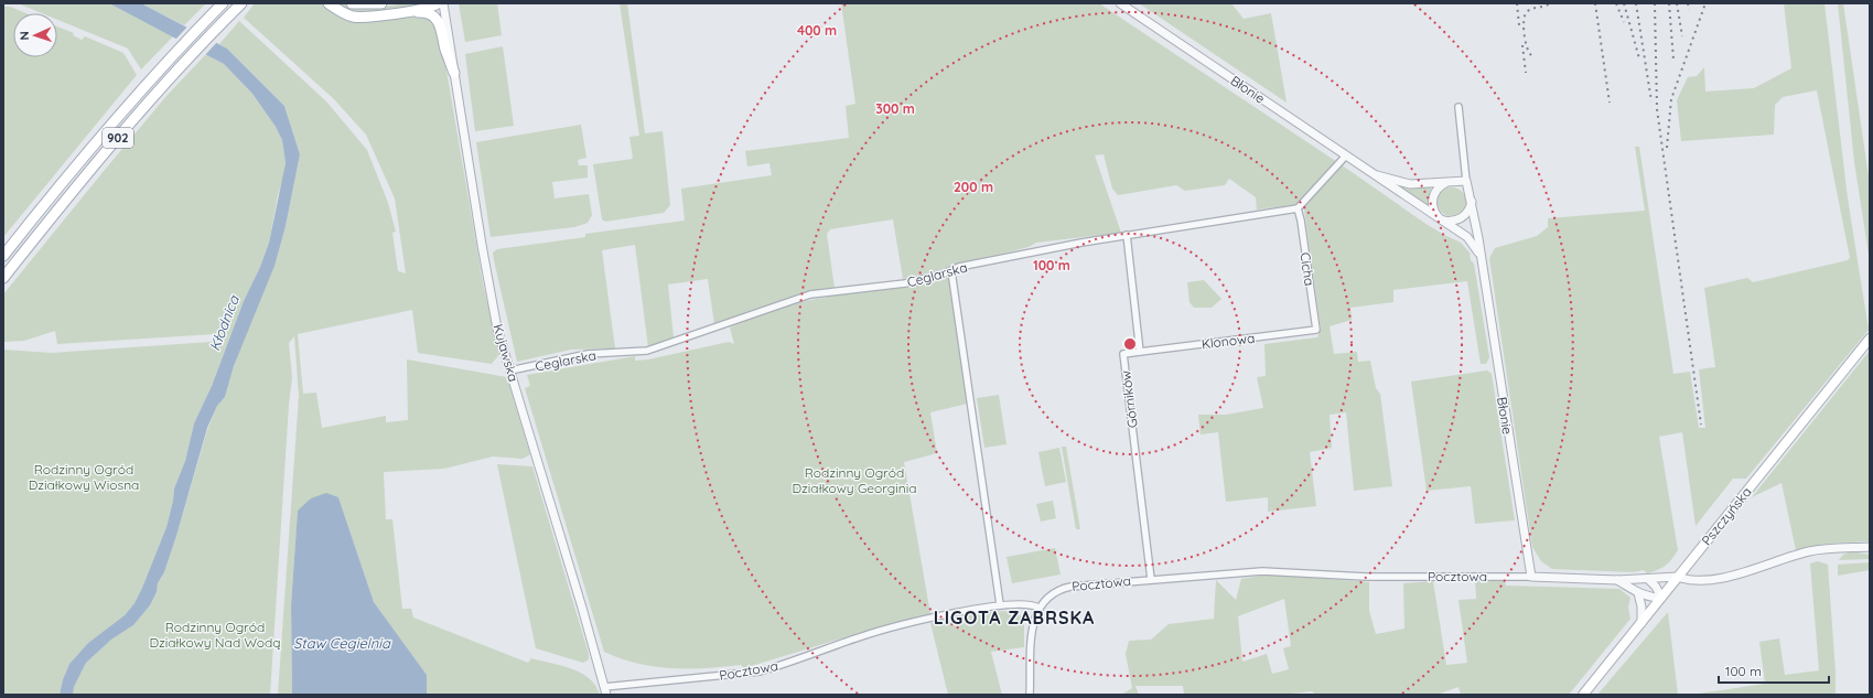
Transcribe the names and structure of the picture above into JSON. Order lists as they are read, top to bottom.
{
  "streets": {
    "main road": ["902", "Pszczyńska"],
    "street": [
      "Błonie",
      "Cicha",
      "Ceglarska",
      "Klonowa",
      "Kujawska",
      "Górników",
      "Pocztowa"
    ]
  },
  "crossings": [
    ["Błonie", "Pocztowa"],
    ["Cicha", "Ceglarska"],
    ["Cicha", "Klonowa"],
    ["Ceglarska", "Kujawska"],
    ["Ceglarska", "Górników"],
    ["Klonowa", "Górników"],
    ["Kujawska", "Pocztowa"],
    ["Górników", "Pocztowa"],
    ["Pszczyńska", "Pocztowa"]
  ],
  "districts": ["LIGOTA ZABRSKA"],
  "water": ["Kłodnica", "Staw Cegielnia"],
  "parks": ["Rodzinny Ogród Działkowy Wiosna", "Rodzinny Ogród Działkowy Georginia", "Rodzinny Ogród Działkowy Nad Wodą"],
  "scale_bar": "100 m",
  "north": "left",
  "rings": [
    "400 m",
    "300 m",
    "200 m",
    "100 m"
  ]
}
